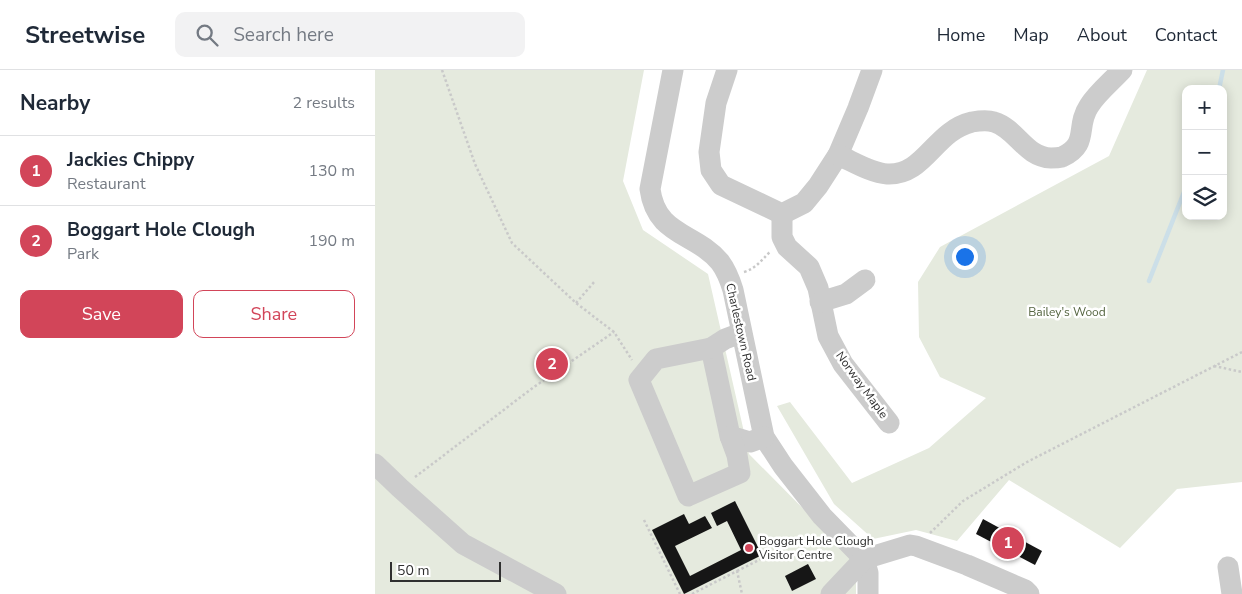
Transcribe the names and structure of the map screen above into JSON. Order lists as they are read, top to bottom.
{
  "streets": {
    "street": ["Charlestown Road", "Norway Maple"]
  },
  "parks": ["Bailey's Wood"],
  "places": ["Boggart Hole Clough Visitor Centre"],
  "scale_bar": "50 m",
  "page": {
    "header": "Streetwise",
    "search": "Search here",
    "nav": [
      "Home",
      "Map",
      "About",
      "Contact"
    ],
    "heading": ["Nearby", "2 results"],
    "map_buttons": ["+", "−"],
    "list": [
      {
        "mark": "1",
        "name": "Jackies Chippy",
        "note": "Restaurant",
        "value": "130 m"
      },
      {
        "mark": "2",
        "name": "Boggart Hole Clough",
        "note": "Park",
        "value": "190 m"
      }
    ],
    "buttons": ["Save", "Share"],
    "pins": ["2", "1"],
    "scale": "50 m"
  }
}
